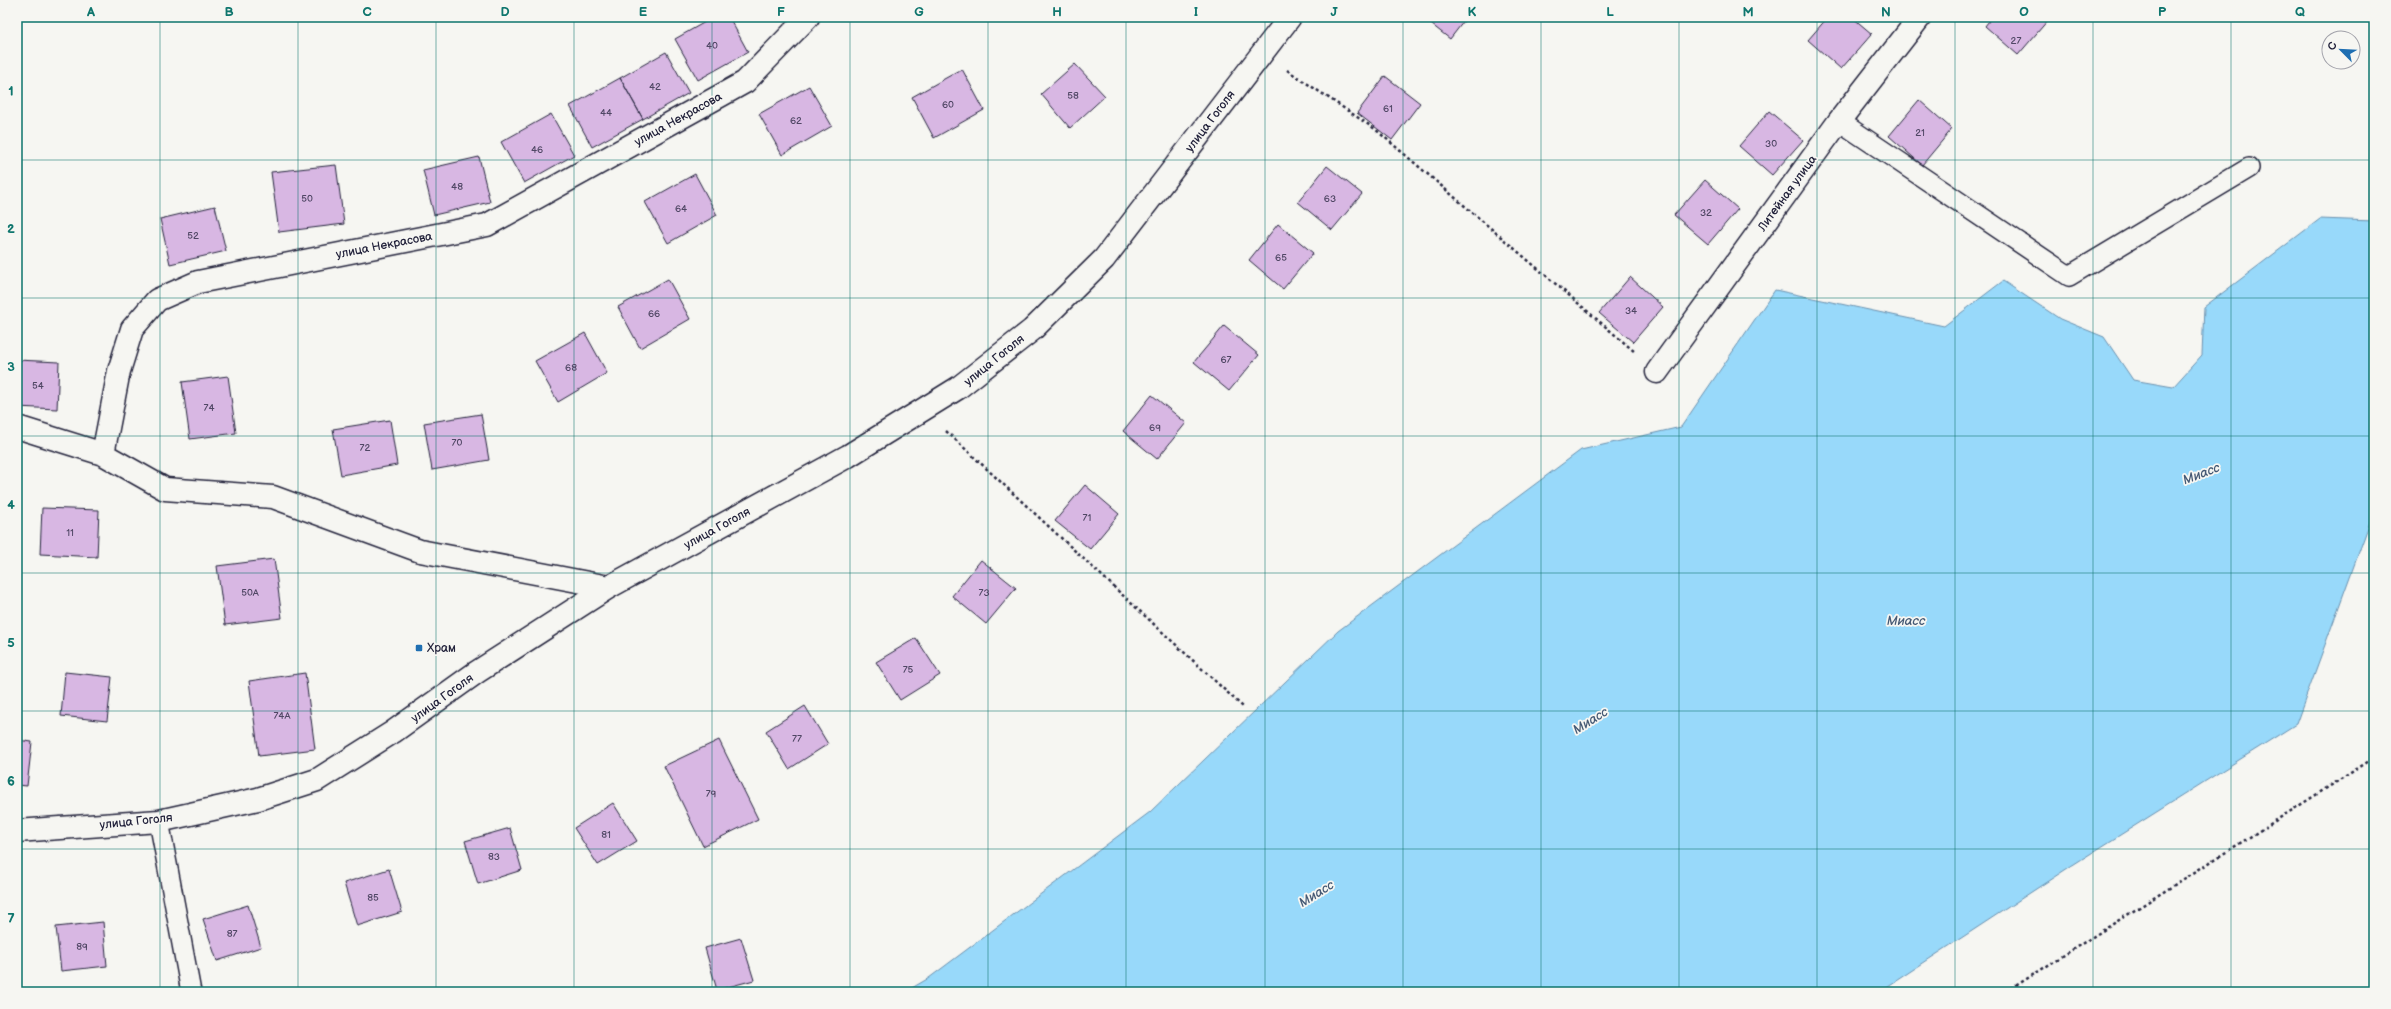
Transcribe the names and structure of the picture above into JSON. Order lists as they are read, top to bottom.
{
  "streets": {
    "street": ["улица Некрасова", "улица Гоголя", "Литейная улица"]
  },
  "water": ["Миасс"],
  "places": {
    "transit": ["Храм"]
  },
  "house_numbers": [
    "27",
    "40",
    "42",
    "58",
    "60",
    "61",
    "44",
    "62",
    "21",
    "30",
    "46",
    "48",
    "50",
    "63",
    "64",
    "32",
    "52",
    "65",
    "34",
    "66",
    "67",
    "68",
    "54",
    "74",
    "69",
    "70",
    "72",
    "71",
    "11",
    "50А",
    "73",
    "75",
    "74А",
    "77",
    "79",
    "81",
    "83",
    "85",
    "87",
    "89"
  ],
  "north": "top left",
  "grid": {
    "columns": [
      "A",
      "B",
      "C",
      "D",
      "E",
      "F",
      "G",
      "H",
      "I",
      "J",
      "K",
      "L",
      "M",
      "N",
      "O",
      "P",
      "Q"
    ],
    "rows": [
      "1",
      "2",
      "3",
      "4",
      "5",
      "6",
      "7"
    ]
  }
}
